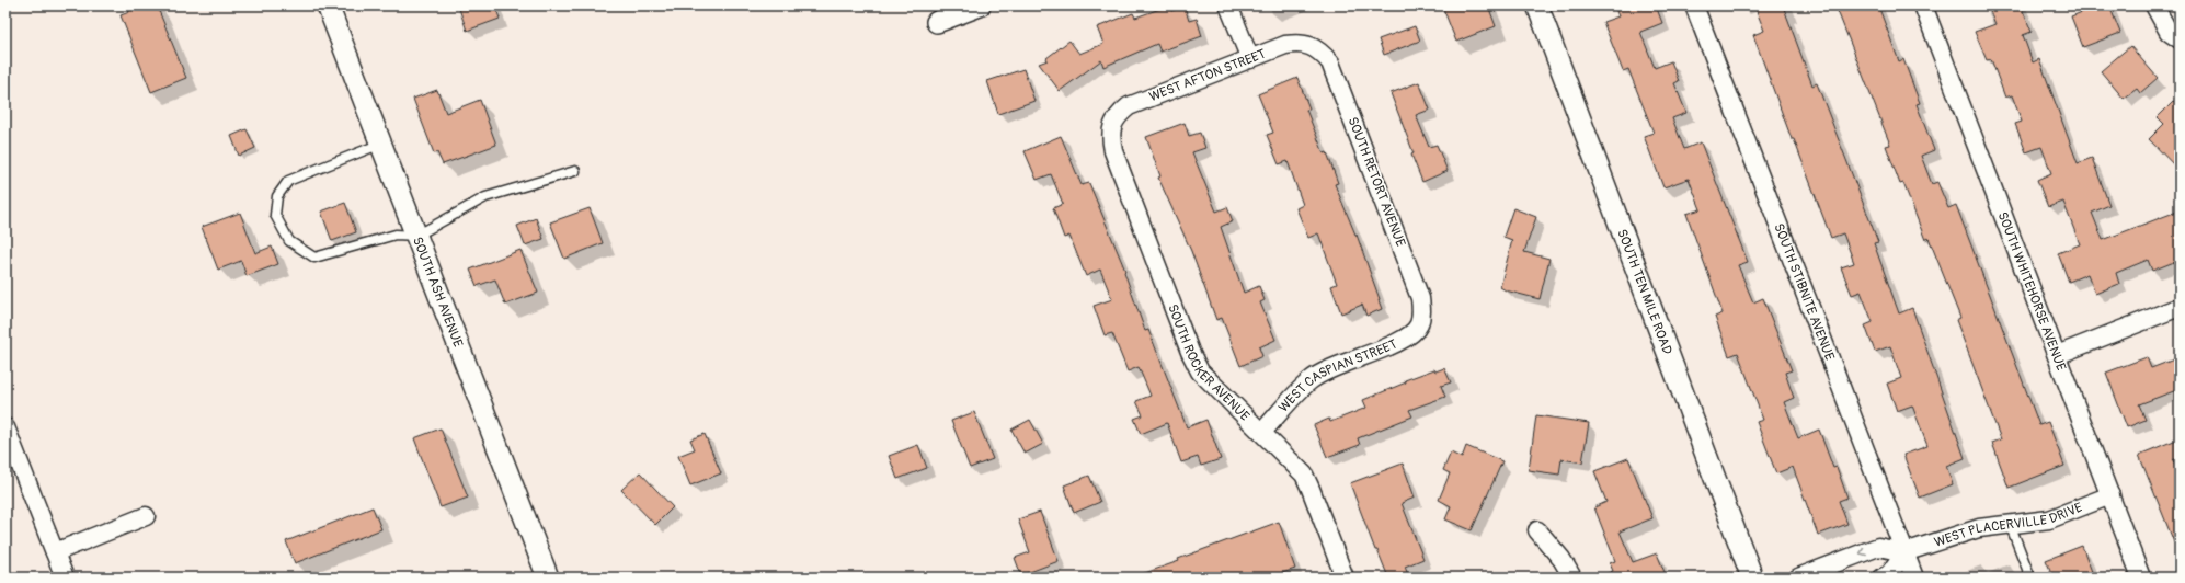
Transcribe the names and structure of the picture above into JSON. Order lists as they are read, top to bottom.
{
  "streets": {
    "street": [
      "WEST AFTON STREET",
      "SOUTH RETORT AVENUE",
      "SOUTH ASH AVENUE",
      "SOUTH TEN MILE ROAD",
      "SOUTH STIBNITE AVENUE",
      "SOUTH WHITEHORSE AVENUE",
      "SOUTH ROCKER AVENUE",
      "WEST CASPIAN STREET",
      "WEST PLACERVILLE DRIVE"
    ]
  },
  "crossings": [
    ["WEST AFTON STREET", "SOUTH RETORT AVENUE"],
    ["WEST AFTON STREET", "SOUTH ROCKER AVENUE"],
    ["SOUTH RETORT AVENUE", "WEST CASPIAN STREET"],
    ["SOUTH STIBNITE AVENUE", "WEST PLACERVILLE DRIVE"],
    ["SOUTH WHITEHORSE AVENUE", "WEST PLACERVILLE DRIVE"],
    ["SOUTH ROCKER AVENUE", "WEST CASPIAN STREET"]
  ]
}
